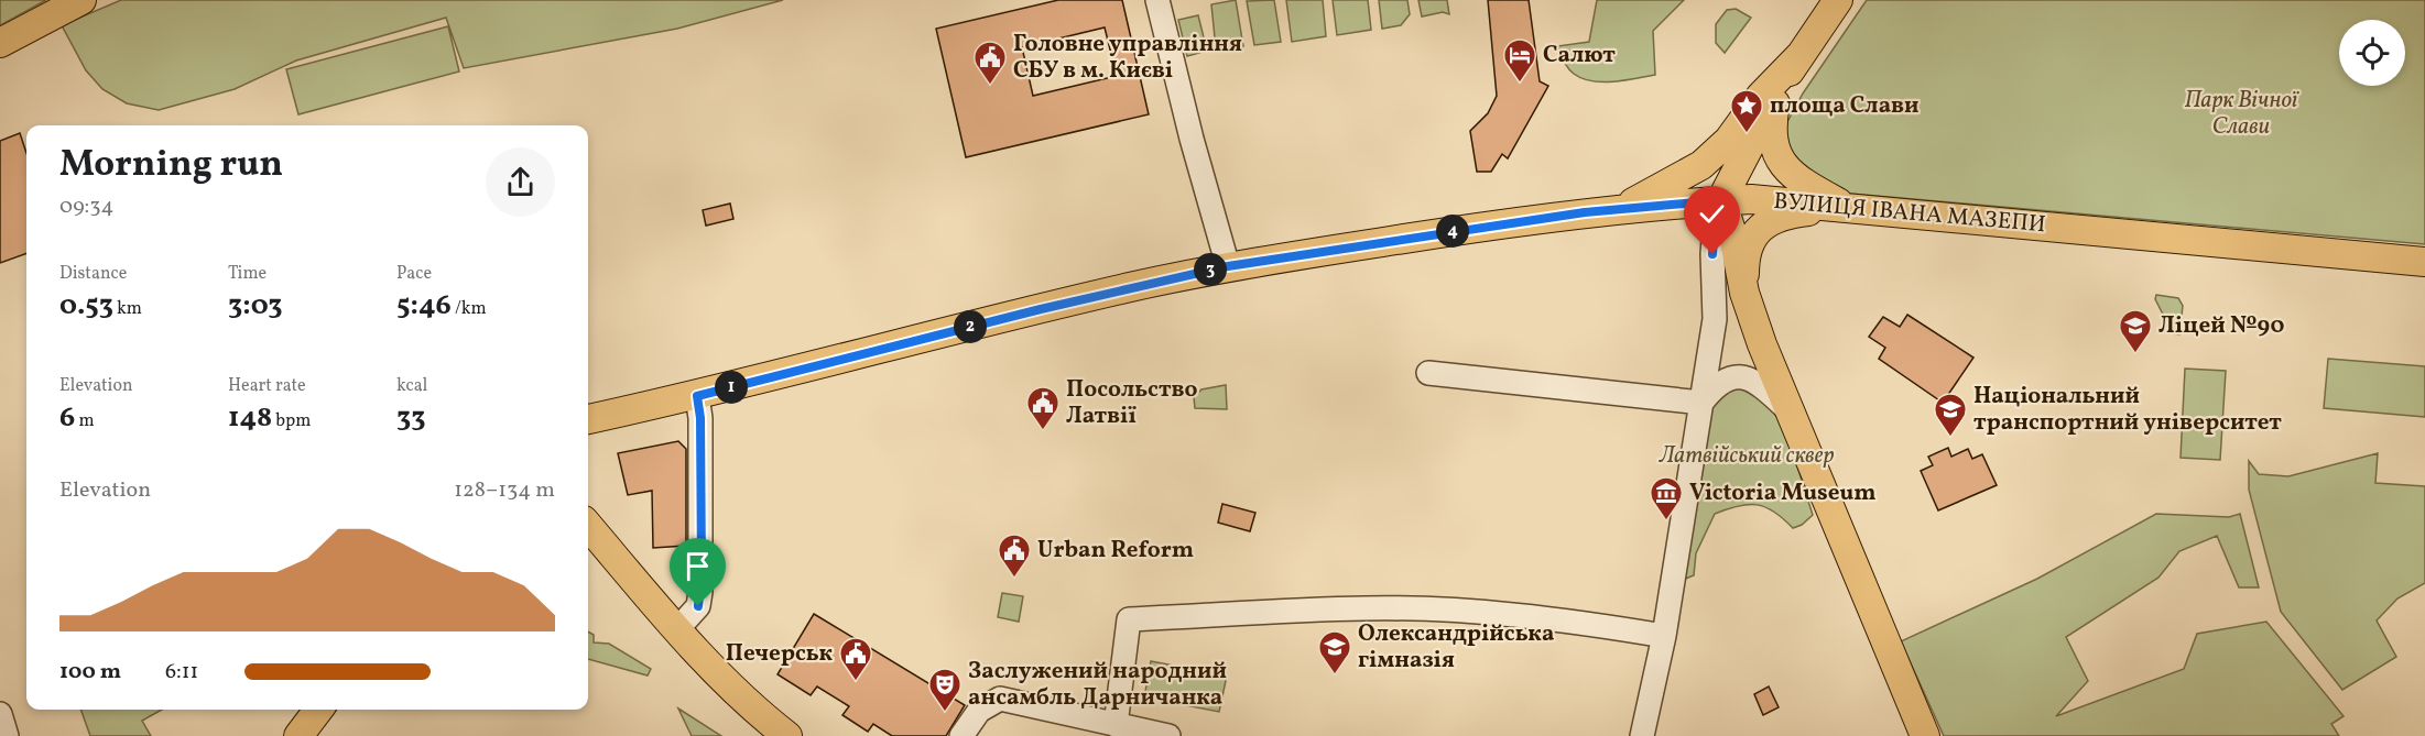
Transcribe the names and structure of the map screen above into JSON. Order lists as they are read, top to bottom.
{
  "streets": {
    "main road": ["ВУЛИЦЯ ІВАНА МАЗЕПИ"]
  },
  "parks": ["Парк Вічної Слави", "Латвійський сквер"],
  "places": {
    "hotel": ["Салют"],
    "public building": [
      "Головне управління СБУ в м. Києві",
      "Посольство Латвії",
      "Urban Reform",
      "Печерськ"
    ],
    "place": ["площа Слави"],
    "school or university": ["Ліцей №90", "Національний транспортний університет", "Олександрійська гімназія"],
    "museum": ["Victoria Museum"],
    "theatre": ["Заслужений народний ансамбль Дарничанка"]
  },
  "page": {
    "heading": ["Morning run", "09:34"],
    "pins": [
      "4",
      "3",
      "2",
      "1"
    ],
    "stats": [
      ["Distance", "0.53 km"],
      ["Time", "3:03"],
      ["Pace", "5:46 /km"],
      ["Elevation", "6 m"],
      ["Heart rate", "148 bpm"],
      ["kcal", "33"]
    ],
    "chart": ["Elevation", "128–134 m"],
    "list": [
      {
        "name": "100 m",
        "note": "6:11"
      }
    ]
  }
}
